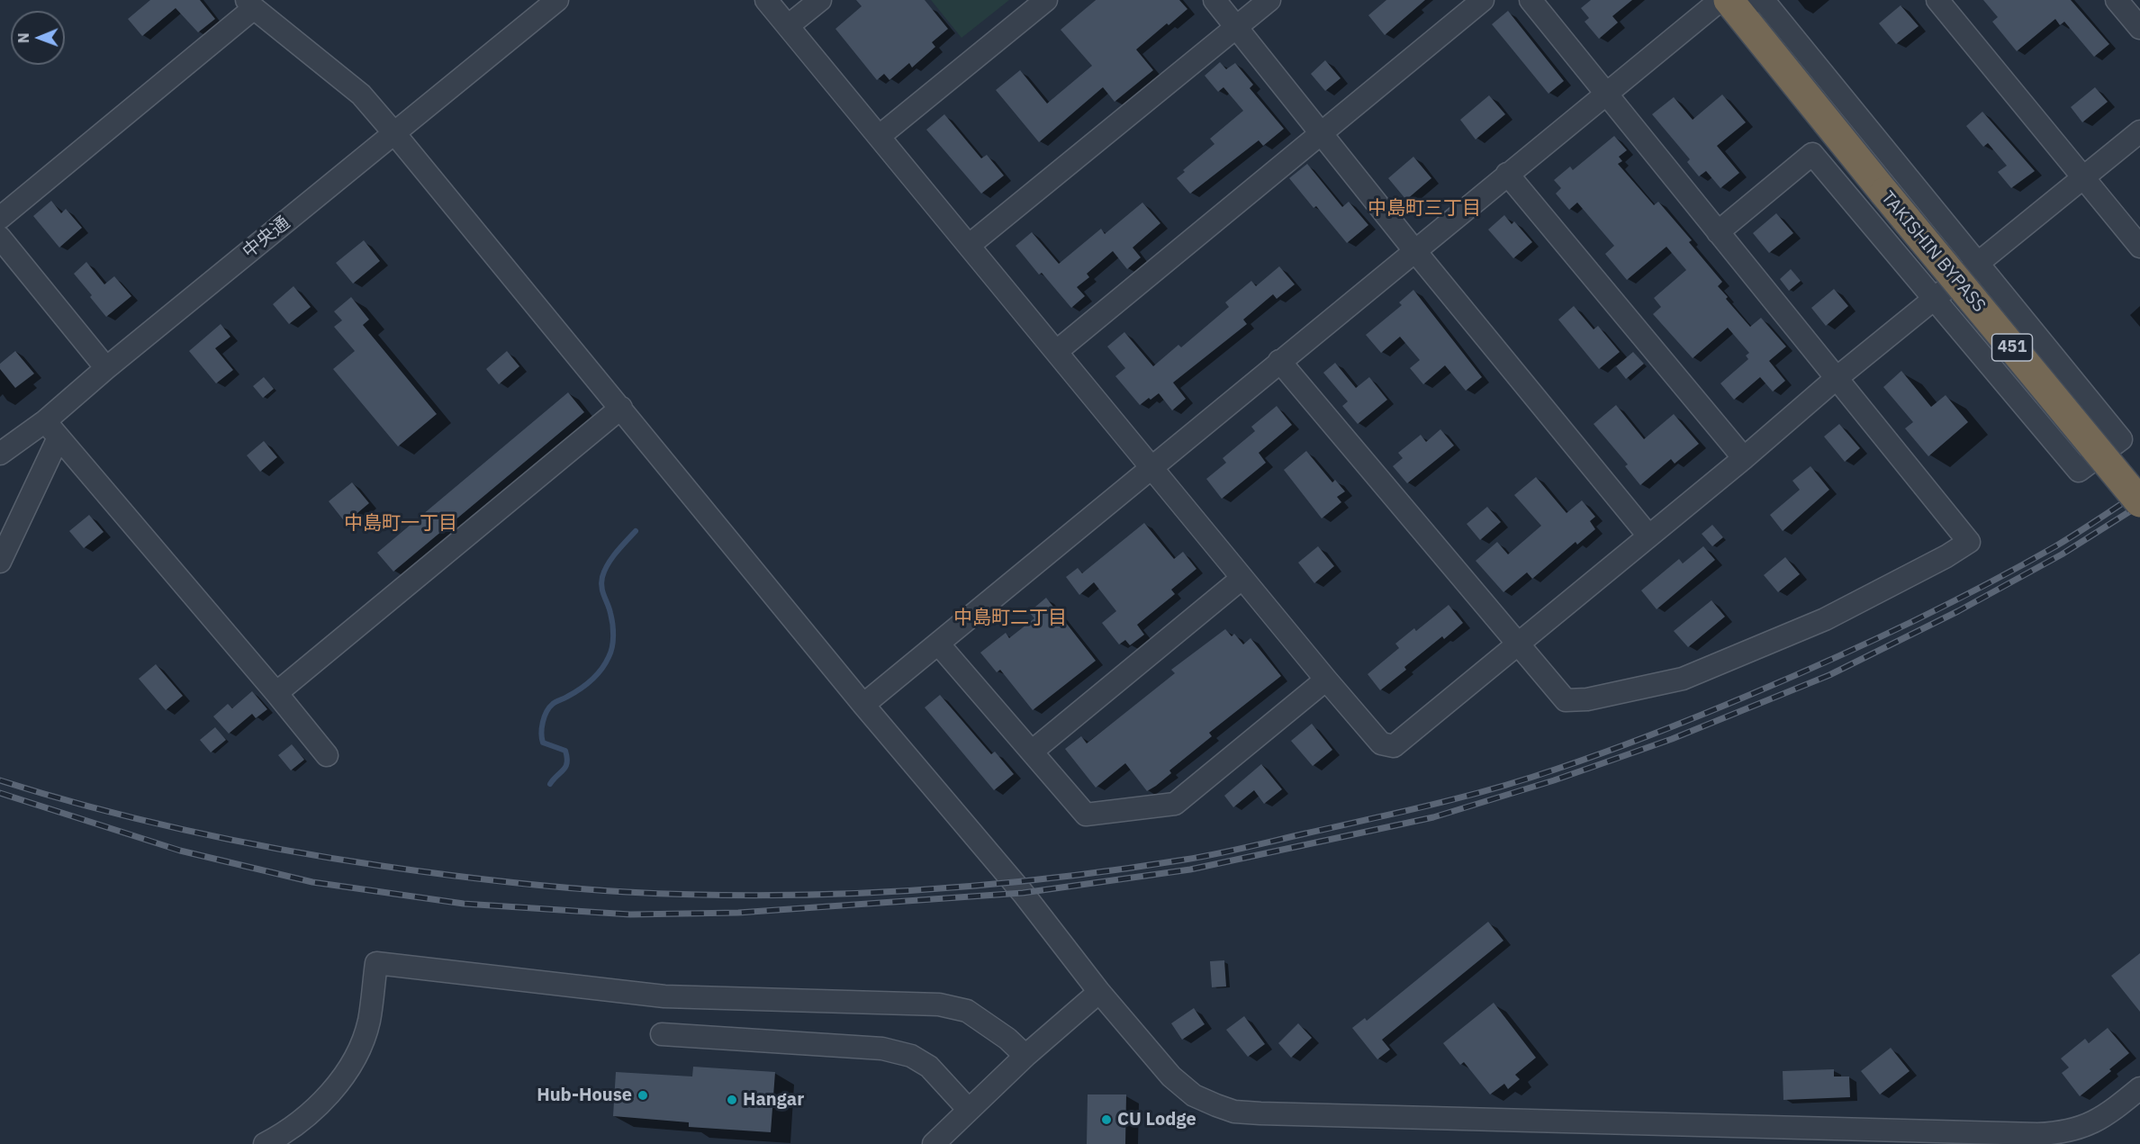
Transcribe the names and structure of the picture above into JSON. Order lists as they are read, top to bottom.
{
  "streets": {
    "highway": ["TAKISHIN BYPASS", "451"],
    "street": ["中央通"]
  },
  "districts": ["中島町三丁目", "中島町一丁目", "中島町二丁目"],
  "places": ["Hub-House", "Hangar", "CU Lodge"],
  "north": "left"
}
